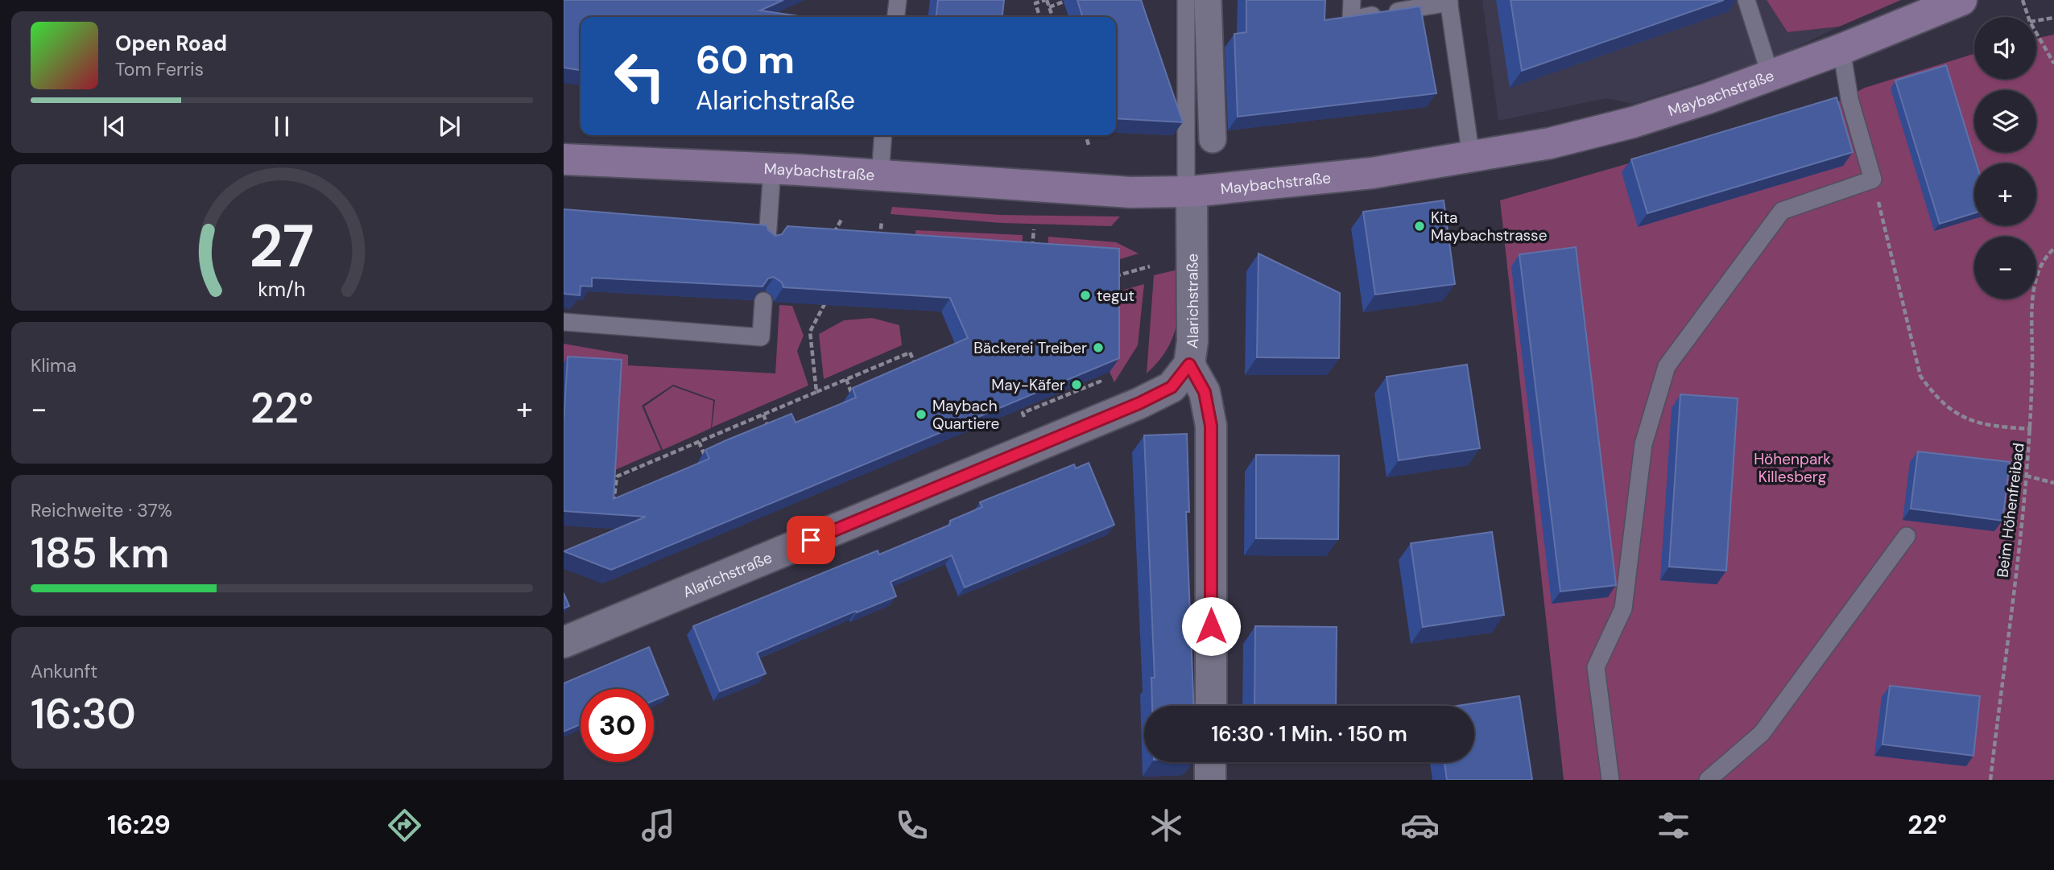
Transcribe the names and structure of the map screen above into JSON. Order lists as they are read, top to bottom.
{
  "streets": {
    "main road": ["Maybachstraße"],
    "street": ["Alarichstraße"],
    "path": ["Beim Höhenfreibad"]
  },
  "crossings": [
    ["Maybachstraße", "Alarichstraße"]
  ],
  "parks": ["Höhenpark Killesberg"],
  "places": [
    "Kita Maybachstrasse",
    "tegut",
    "Bäckerei Treiber",
    "May-Käfer",
    "Maybach Quartiere"
  ],
  "page": {
    "map_buttons": ["+", "−"],
    "turn": ["60 m", "Alarichstraße"],
    "song": ["Open Road", "Tom Ferris"],
    "tile": [
      "Klima",
      ["Reichweite · 37%", "185 km"],
      ["Ankunft", "16:30"]
    ],
    "heat": ["−", "22°", "+"],
    "limit": "30",
    "trip": "16:30 · 1 Min. · 150 m",
    "tabs": ["16:29", "22°"],
    "gauge": ["27", "km/h"]
  }
}
